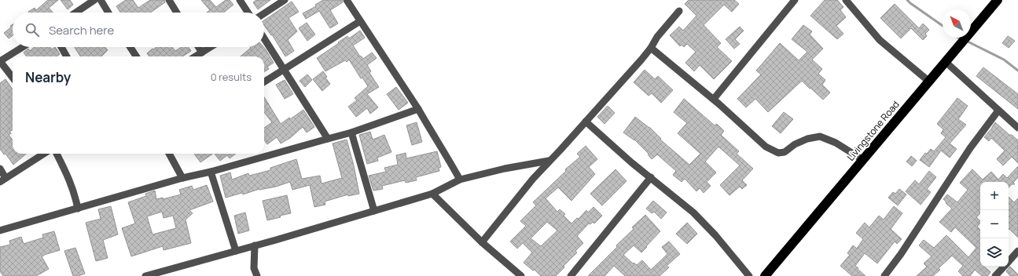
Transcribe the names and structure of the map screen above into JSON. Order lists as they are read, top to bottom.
{
  "streets": {
    "highway": ["Livingstone Road"]
  },
  "north": "top left",
  "page": {
    "search": "Search here",
    "heading": ["Nearby", "0 results"],
    "map_buttons": ["+", "−"]
  }
}
